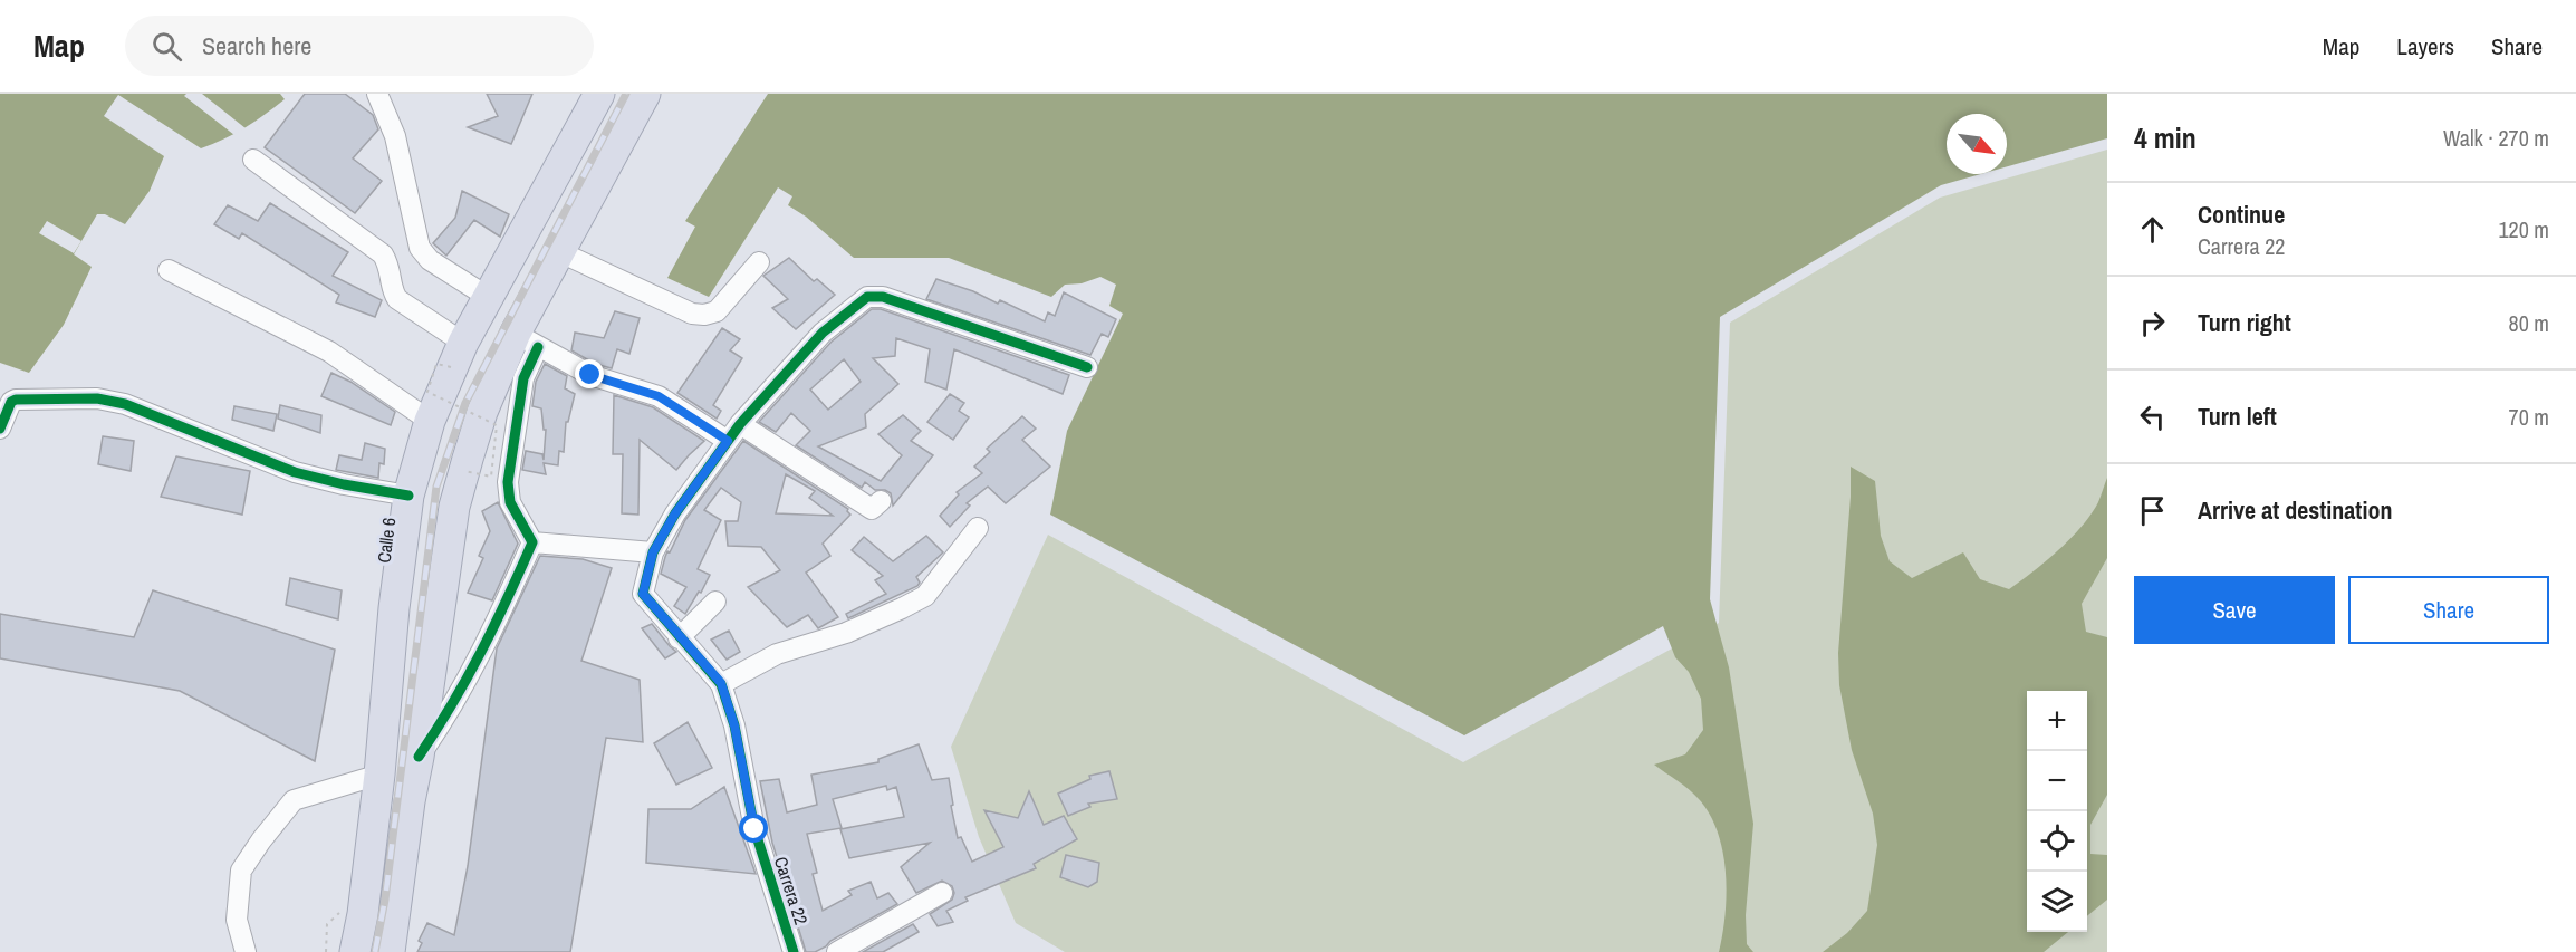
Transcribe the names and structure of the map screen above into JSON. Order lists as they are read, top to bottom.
{
  "streets": {
    "highway": ["Calle 6"],
    "street": ["Carrera 22"]
  },
  "north": "bottom right",
  "page": {
    "header": "Map",
    "search": "Search here",
    "nav": ["Map", "Layers", "Share"],
    "heading": ["4 min", "Walk · 270 m"],
    "list": [
      ["Continue", "Carrera 22", "120 m"],
      ["Turn right", "80 m"],
      ["Turn left", "70 m"],
      "Arrive at destination"
    ],
    "buttons": ["Save", "Share"],
    "map_buttons": ["+", "−"]
  }
}
